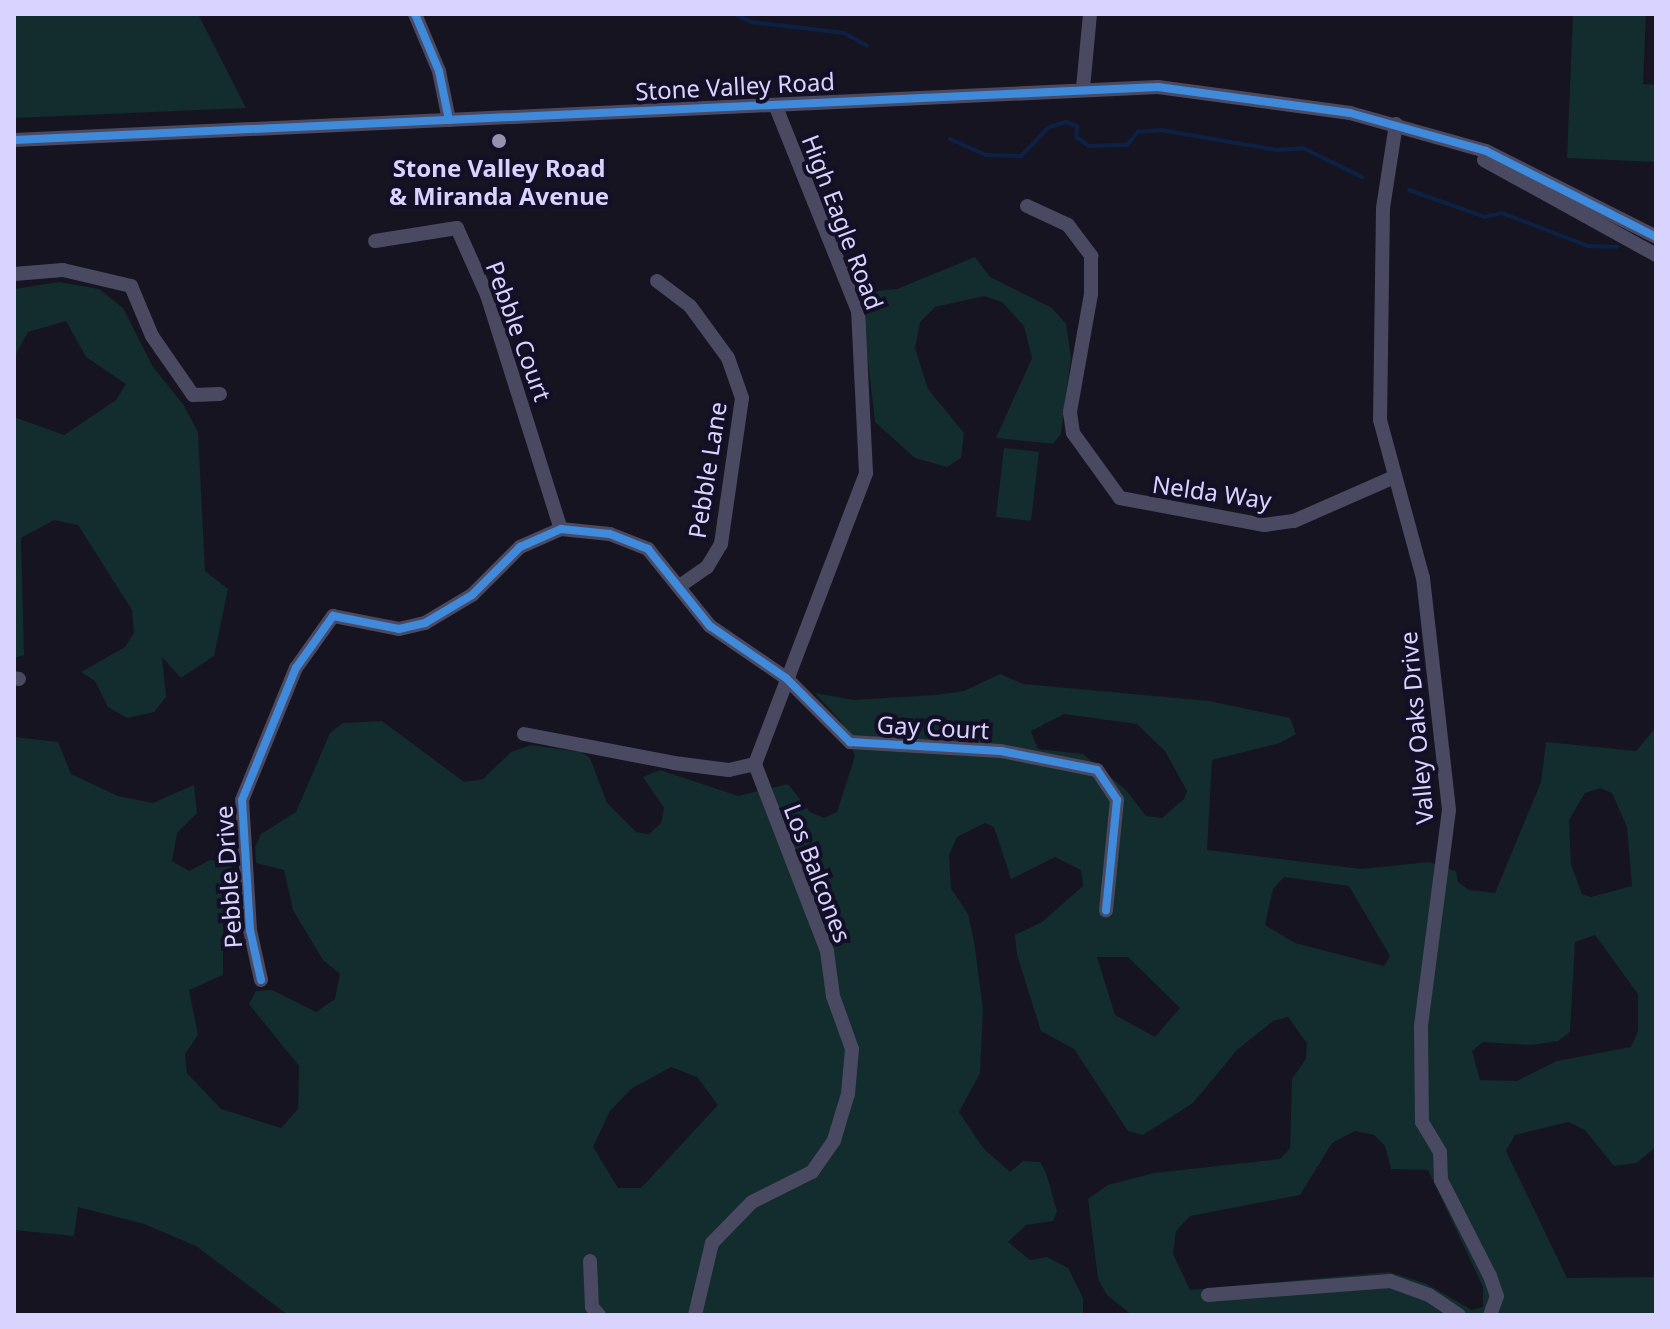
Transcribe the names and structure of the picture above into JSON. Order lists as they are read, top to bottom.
{
  "streets": {
    "street": [
      "Stone Valley Road",
      "High Eagle Road",
      "Pebble Court",
      "Pebble Lane",
      "Nelda Way",
      "Gay Court",
      "Valley Oaks Drive",
      "Los Balcones",
      "Pebble Drive"
    ]
  },
  "crossings": [
    ["Stone Valley Road", "High Eagle Road"],
    ["Stone Valley Road", "Valley Oaks Drive"],
    ["High Eagle Road", "Gay Court"],
    ["High Eagle Road", "Los Balcones"],
    ["Pebble Court", "Pebble Drive"],
    ["Nelda Way", "Valley Oaks Drive"]
  ],
  "places": ["Stone Valley Road & Miranda Avenue"]
}
